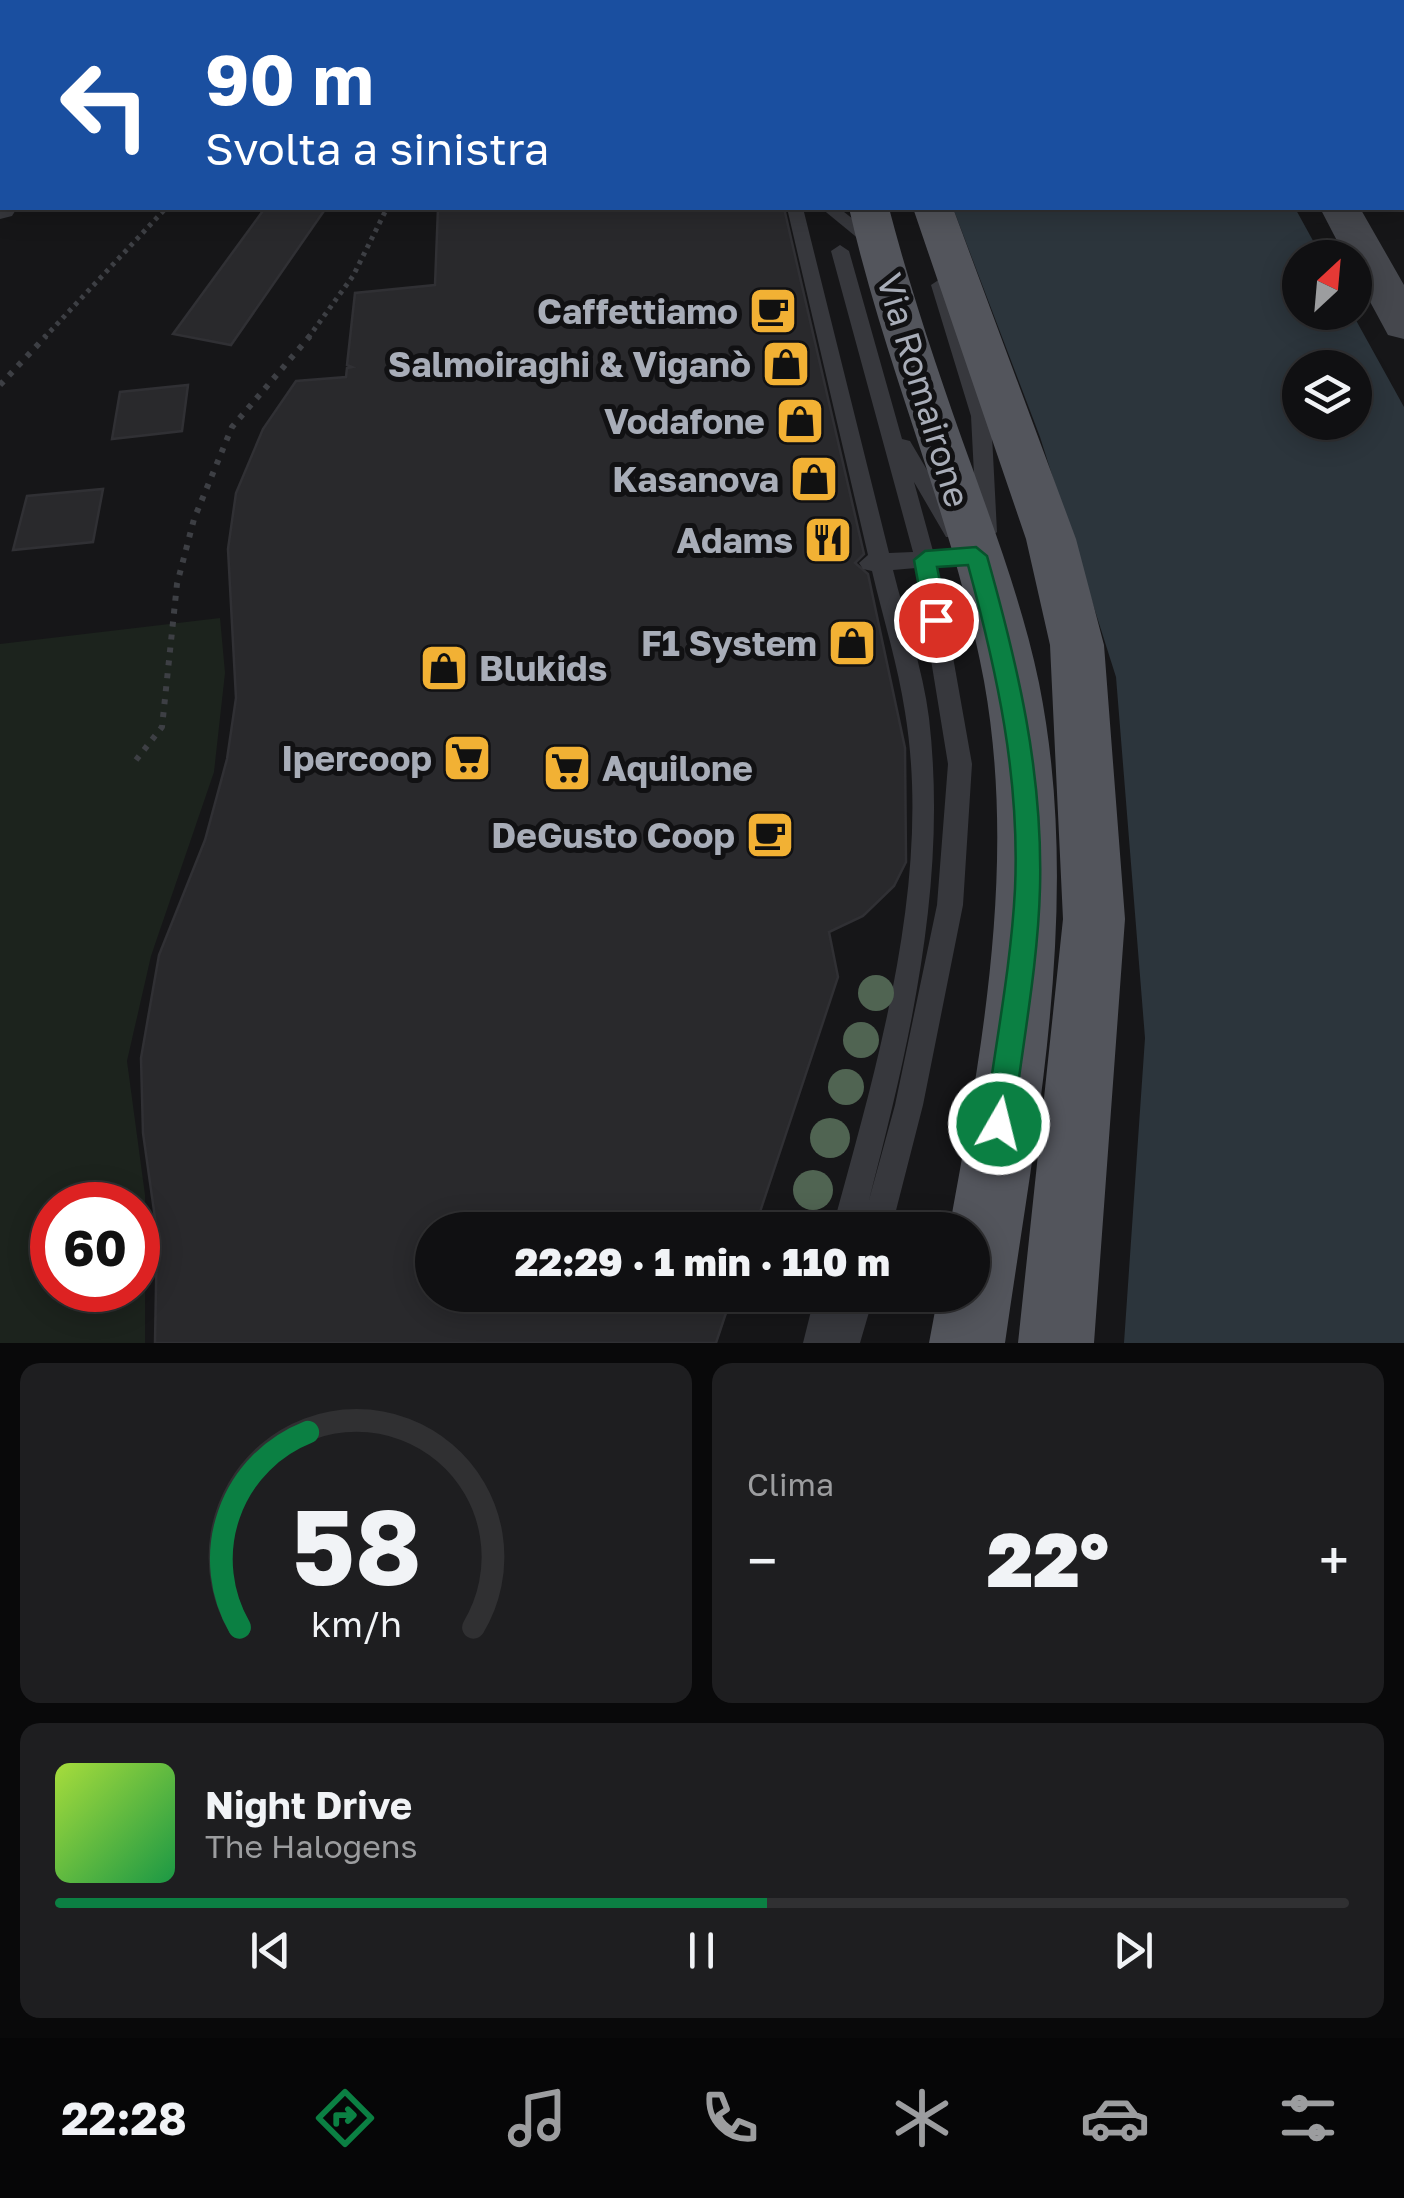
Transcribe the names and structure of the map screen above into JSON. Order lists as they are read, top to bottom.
{
  "streets": {
    "main road": ["Via Romairone"]
  },
  "places": {
    "cafe": ["Caffettiamo", "DeGusto Coop"],
    "shop": [
      "Salmoiraghi & Viganò",
      "Vodafone",
      "Kasanova",
      "F1 System",
      "Blukids"
    ],
    "restaurant": ["Adams"],
    "supermarket": ["Ipercoop", "Aquilone"]
  },
  "north": "top right",
  "page": {
    "turn": ["90 m", "Svolta a sinistra"],
    "limit": "60",
    "trip": "22:29 · 1 min · 110 m",
    "tile": "Clima",
    "heat": ["−", "22°", "+"],
    "song": ["Night Drive", "The Halogens"],
    "tabs": "22:28",
    "gauge": ["58", "km/h"]
  }
}
